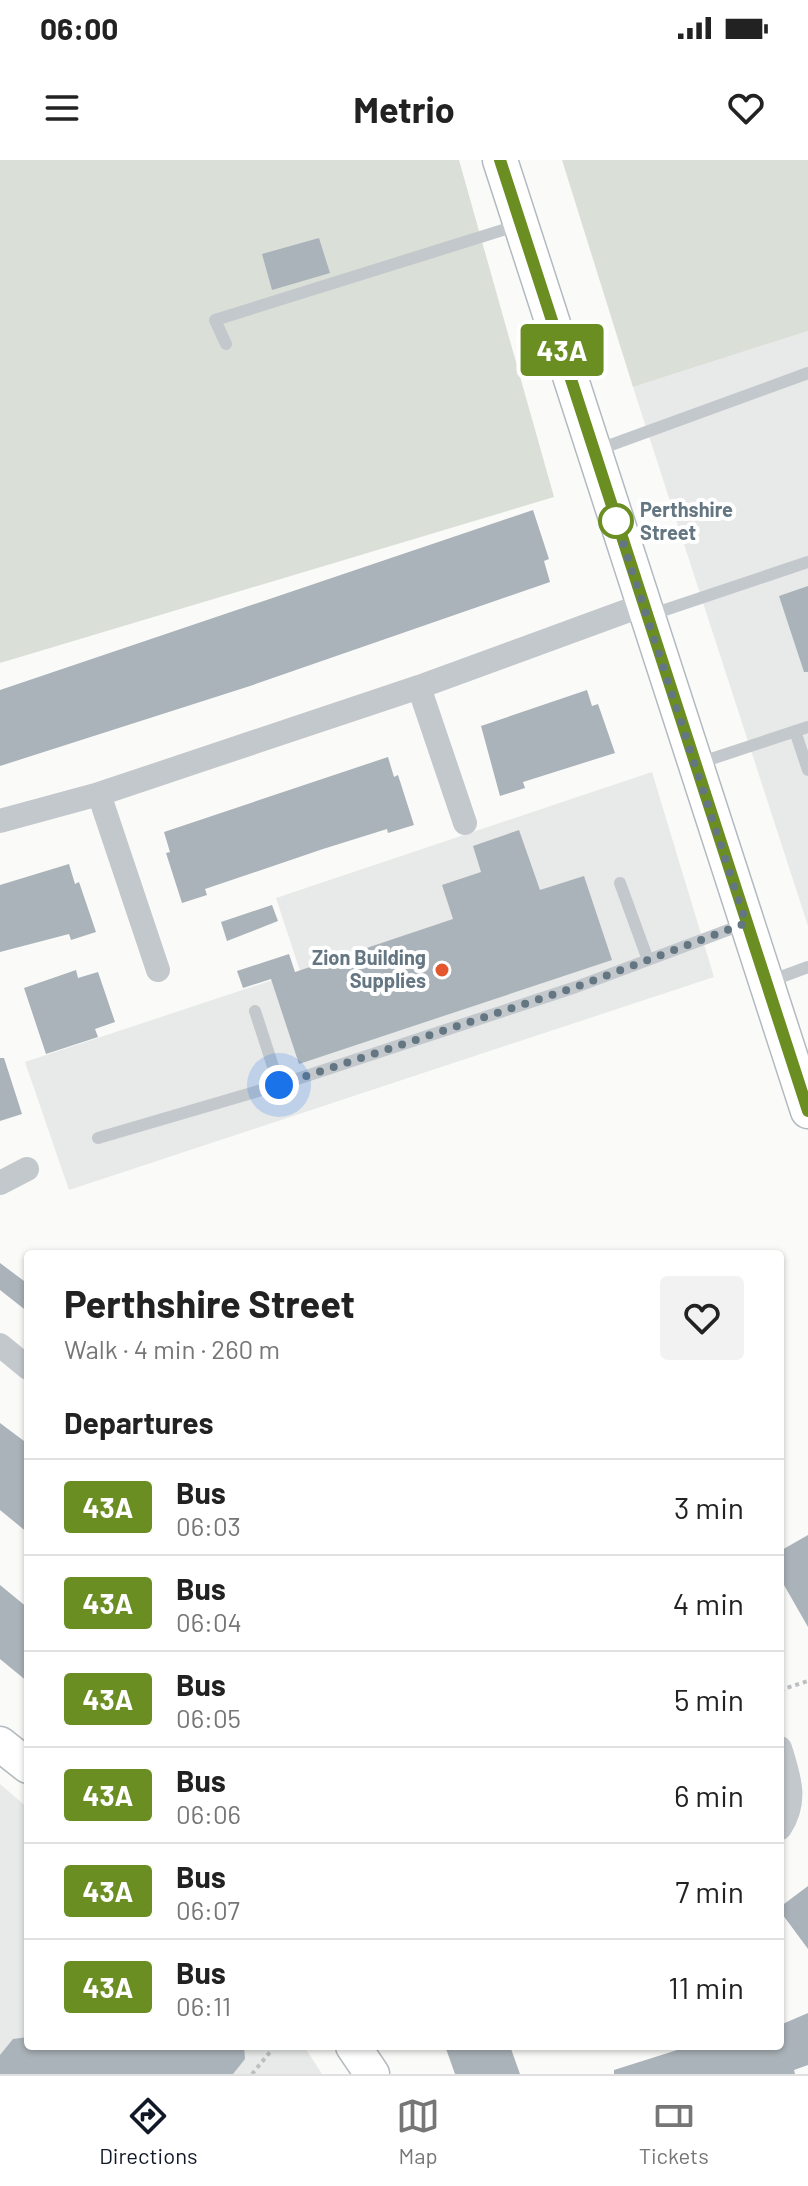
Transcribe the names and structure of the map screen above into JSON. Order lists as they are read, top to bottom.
{
  "places": ["Perthshire Street", "Zion Building Supplies"],
  "lines": ["bus line 43A"],
  "page": {
    "status": "06:00",
    "header": "Metrio",
    "on_map": "43A",
    "heading": [
      ["Perthshire Street", "Walk · 4 min · 260 m"],
      "Departures"
    ],
    "list": [
      {
        "mark": "43A",
        "name": "Bus",
        "note": "06:03",
        "value": "3 min"
      },
      {
        "mark": "43A",
        "name": "Bus",
        "note": "06:04",
        "value": "4 min"
      },
      {
        "mark": "43A",
        "name": "Bus",
        "note": "06:05",
        "value": "5 min"
      },
      {
        "mark": "43A",
        "name": "Bus",
        "note": "06:06",
        "value": "6 min"
      },
      {
        "mark": "43A",
        "name": "Bus",
        "note": "06:07",
        "value": "7 min"
      },
      {
        "mark": "43A",
        "name": "Bus",
        "note": "06:11",
        "value": "11 min"
      }
    ],
    "tabs": ["Directions", "Map", "Tickets"]
  }
}
